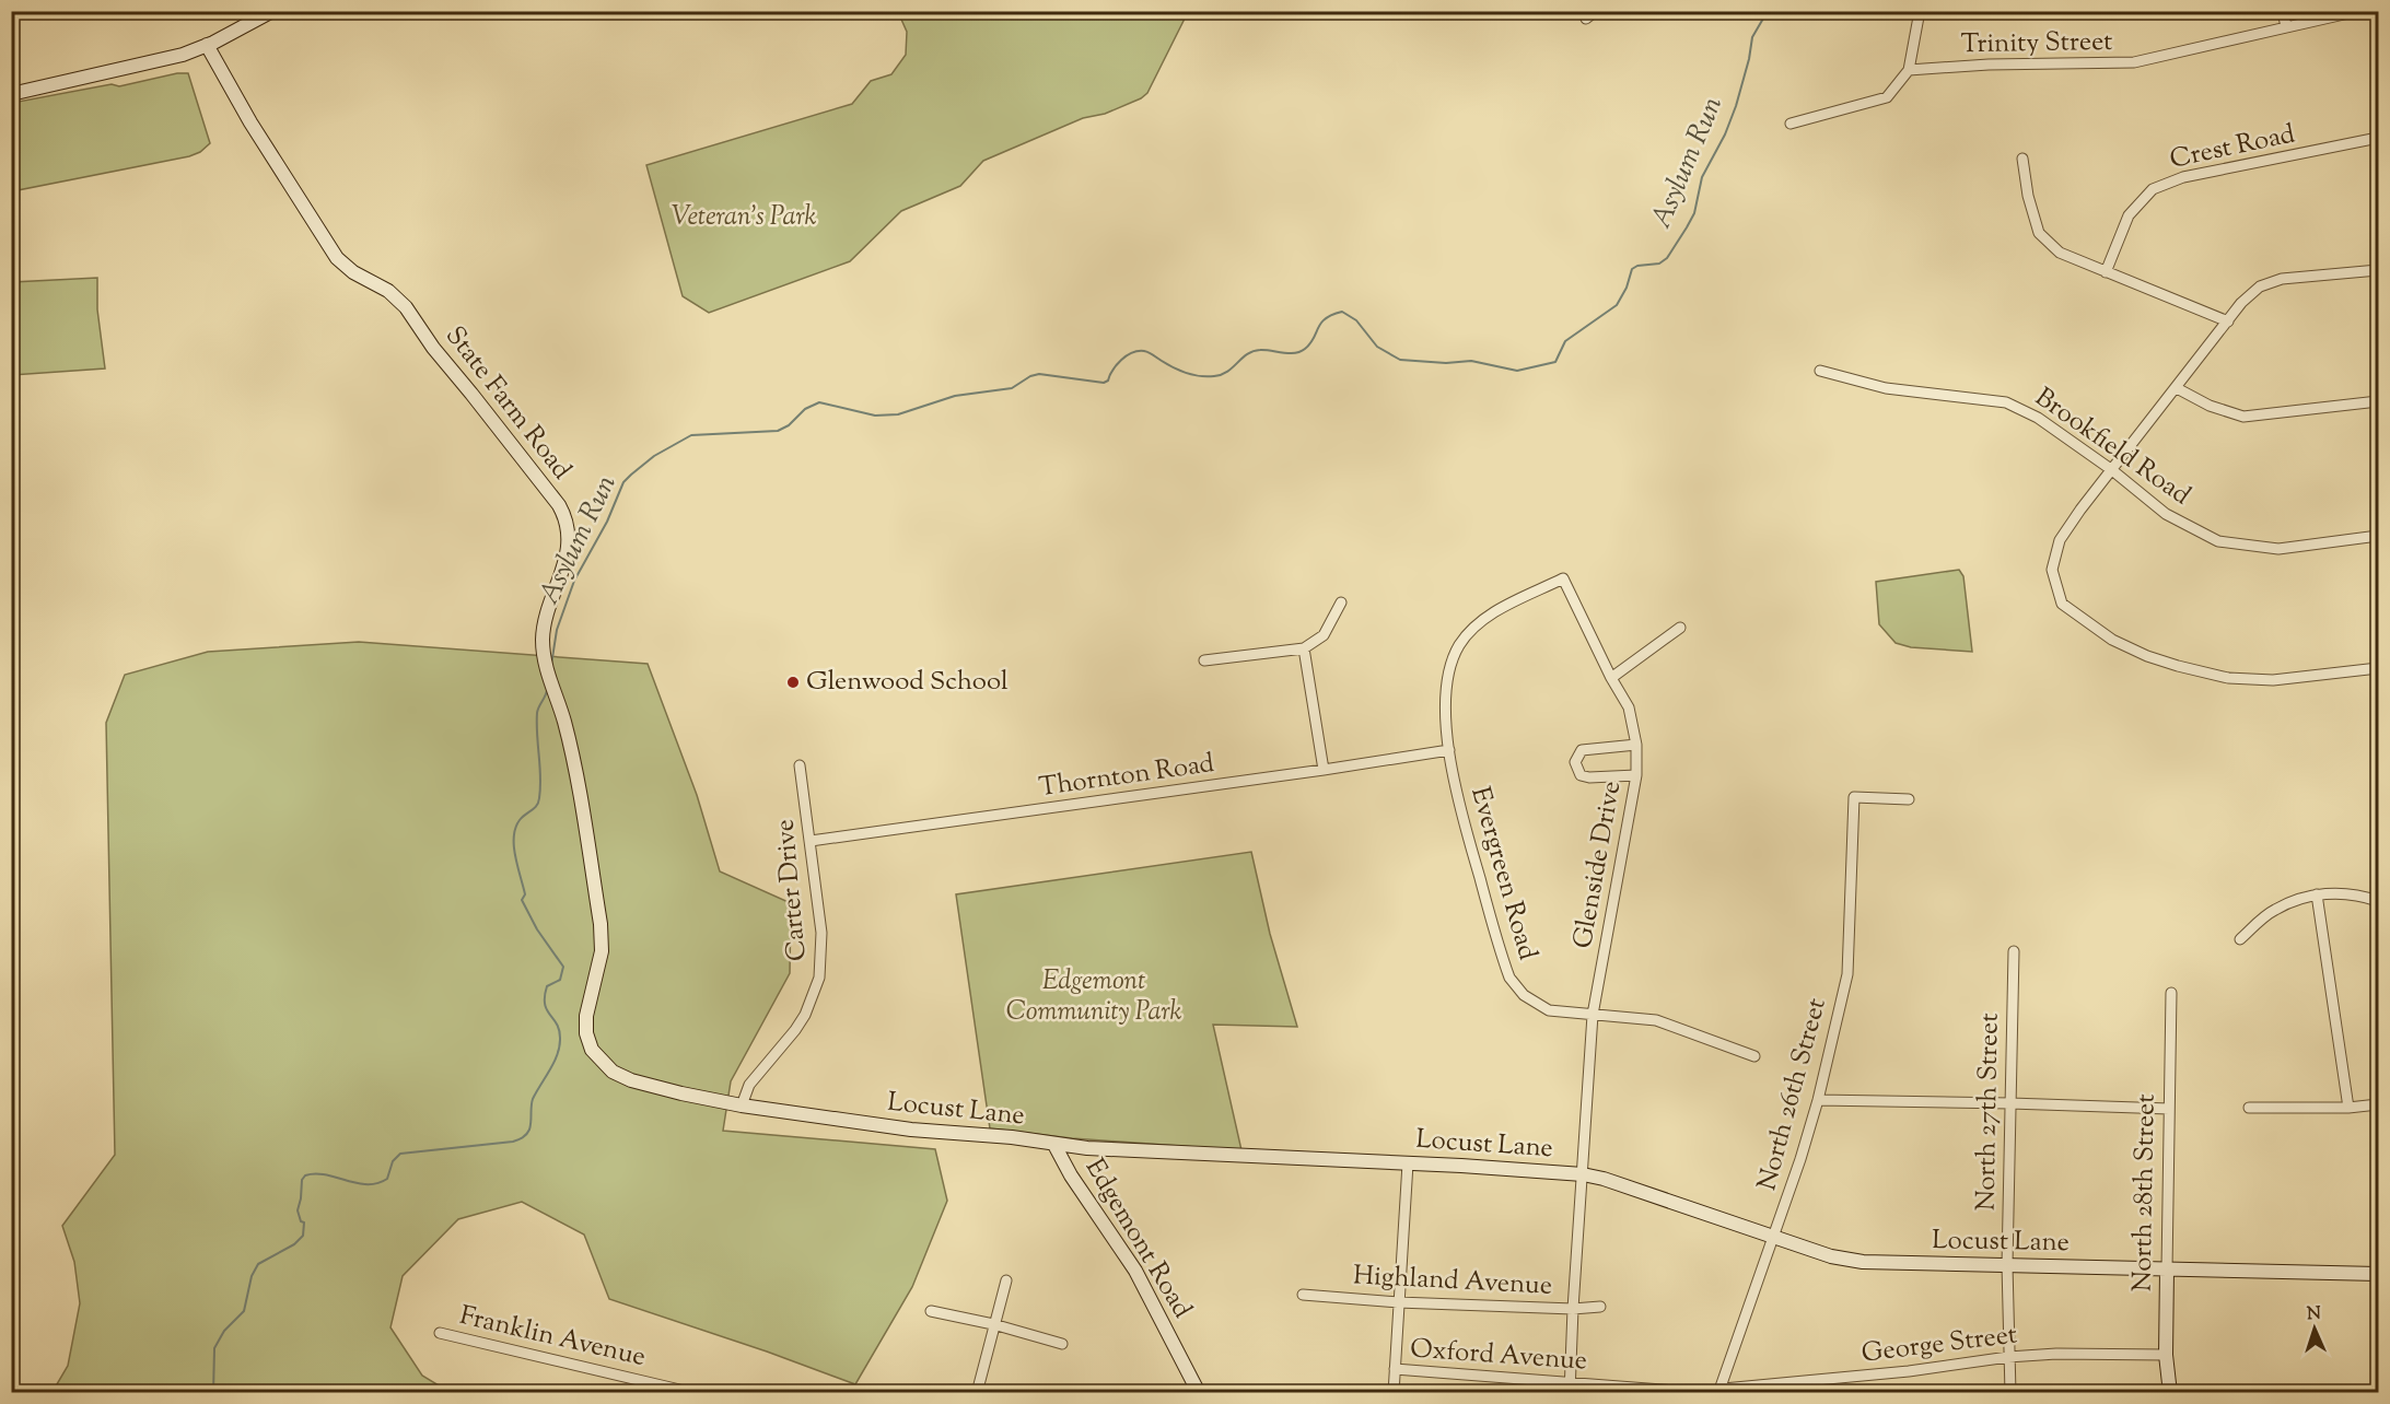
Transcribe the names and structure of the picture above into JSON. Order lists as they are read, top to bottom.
{
  "streets": {
    "street": [
      "Trinity Street",
      "Crest Road",
      "State Farm Road",
      "Brookfield Road",
      "Thornton Road",
      "Glenside Drive",
      "Evergreen Road",
      "Carter Drive",
      "North 26th Street",
      "Locust Lane",
      "North 27th Street",
      "North 28th Street",
      "Edgemont Road",
      "Highland Avenue",
      "Franklin Avenue",
      "George Street",
      "Oxford Avenue"
    ]
  },
  "crossings": [
    ["State Farm Road", "Locust Lane"],
    ["Thornton Road", "Evergreen Road"],
    ["Thornton Road", "Carter Drive"],
    ["Glenside Drive", "Evergreen Road"],
    ["Glenside Drive", "Locust Lane"],
    ["Glenside Drive", "Highland Avenue"],
    ["Glenside Drive", "Oxford Avenue"],
    ["Carter Drive", "Locust Lane"],
    ["North 26th Street", "Locust Lane"],
    ["North 26th Street", "George Street"],
    ["North 26th Street", "Oxford Avenue"],
    ["Locust Lane", "North 27th Street"],
    ["Locust Lane", "North 28th Street"],
    ["Locust Lane", "Edgemont Road"],
    ["North 27th Street", "George Street"],
    ["North 28th Street", "George Street"],
    ["George Street", "Oxford Avenue"]
  ],
  "water": ["Asylum Run"],
  "parks": ["Veteran's Park", "Edgemont Community Park"],
  "places": ["Glenwood School"],
  "north": "top"
}
